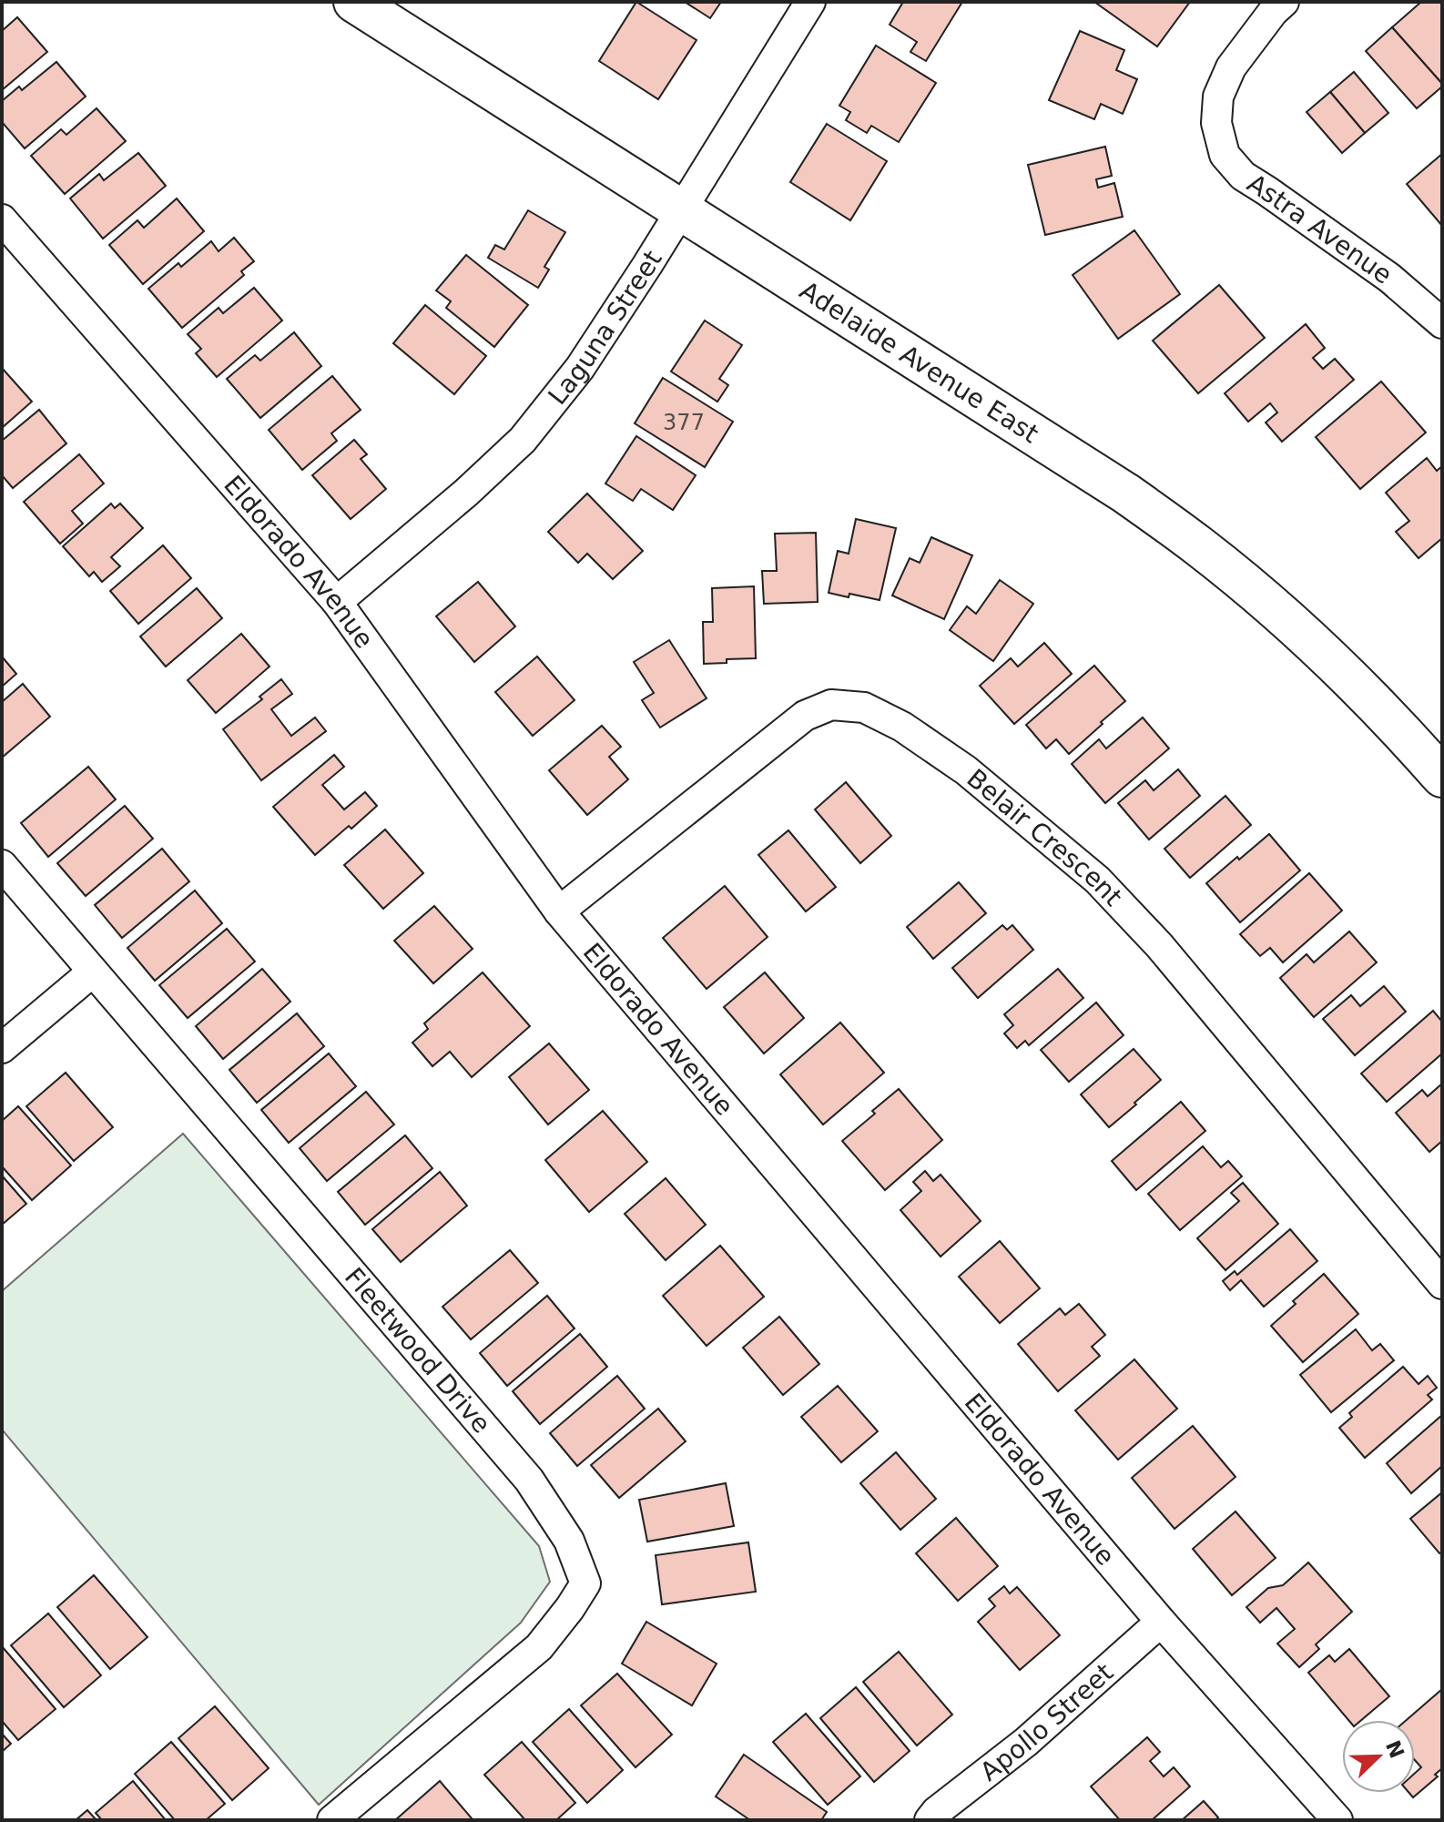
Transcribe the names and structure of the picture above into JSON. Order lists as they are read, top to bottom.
{
  "streets": {
    "main road": ["Adelaide Avenue East"],
    "street": [
      "Astra Avenue",
      "Laguna Street",
      "Eldorado Avenue",
      "Belair Crescent",
      "Fleetwood Drive",
      "Apollo Street"
    ]
  },
  "crossings": [
    ["Laguna Street", "Adelaide Avenue East"],
    ["Laguna Street", "Eldorado Avenue"],
    ["Eldorado Avenue", "Belair Crescent"],
    ["Eldorado Avenue", "Apollo Street"]
  ],
  "house_numbers": ["377"],
  "north": "top right"
}
